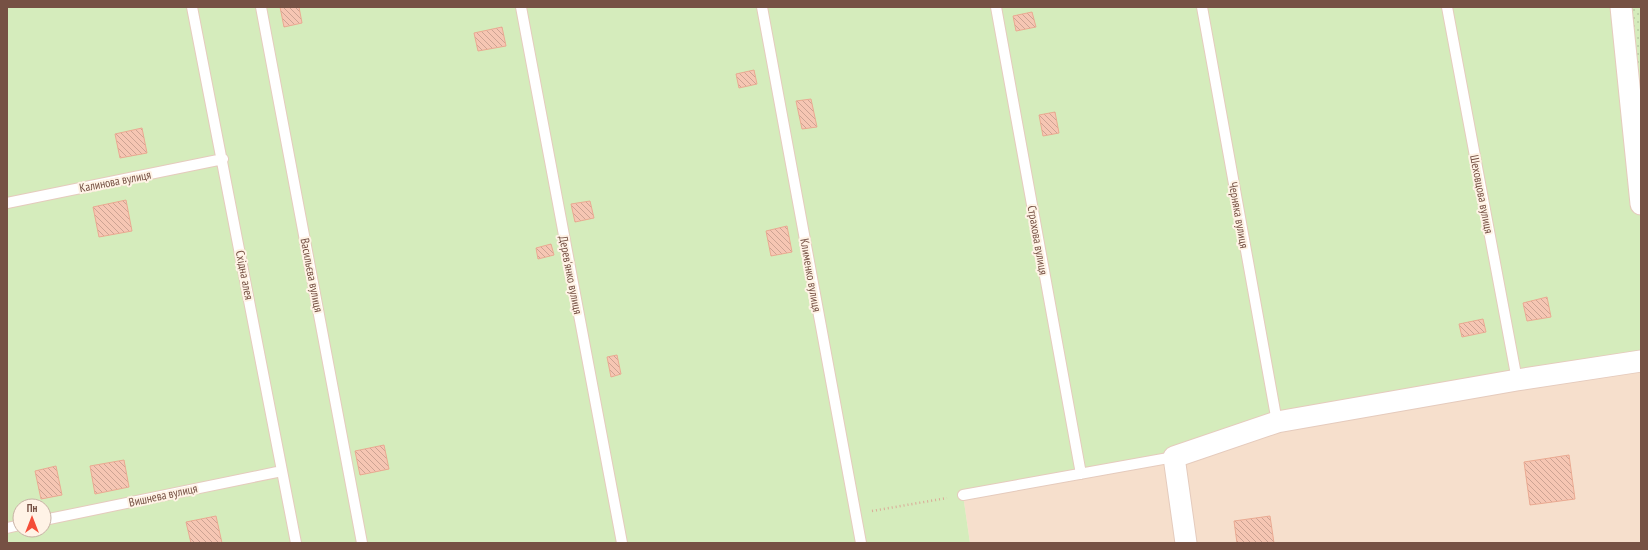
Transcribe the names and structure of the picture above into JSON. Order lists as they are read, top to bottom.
{
  "streets": {
    "lane": [
      "Калинова вулиця",
      "Шеховцова вулиця",
      "Черняка вулиця",
      "Страхова вулиця",
      "Східна алея",
      "Васильєва вулиця",
      "Дерев'янко вулиця",
      "Клименко вулиця",
      "Вишнева вулиця"
    ]
  },
  "crossings": [
    ["Калинова вулиця", "Східна алея"],
    ["Східна алея", "Вишнева вулиця"]
  ],
  "north": "top"
}
